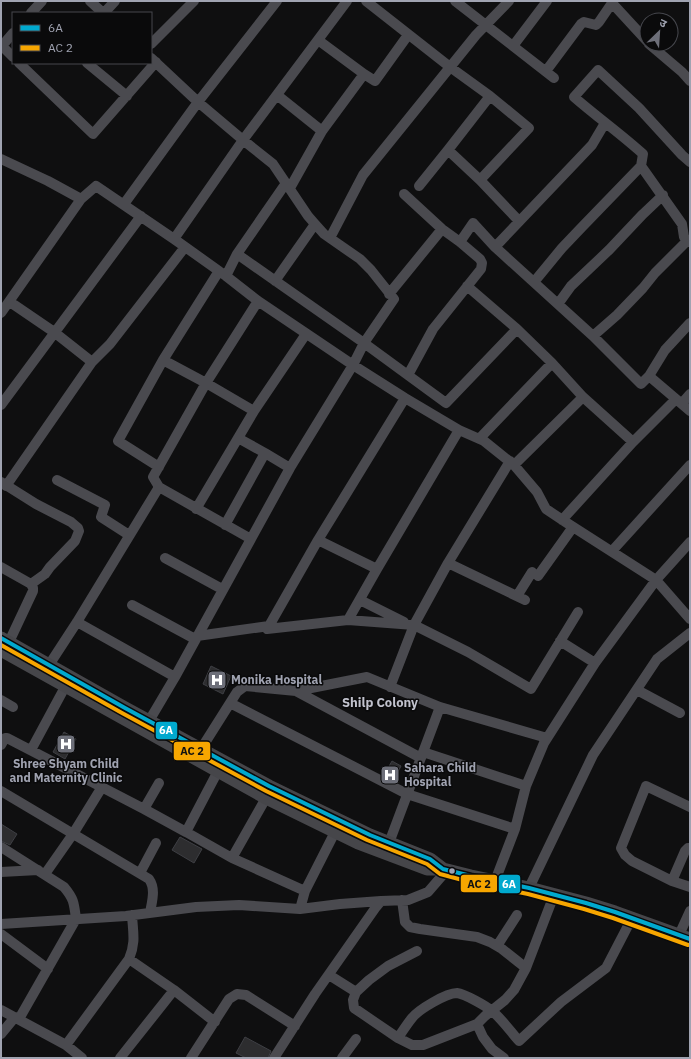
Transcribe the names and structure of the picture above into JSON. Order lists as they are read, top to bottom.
{
  "districts": ["Shilp Colony"],
  "places": {
    "hospital": ["Monika Hospital", "Shree Shyam Child and Maternity Clinic", "Sahara Child Hospital"]
  },
  "lines": ["transit line 6A"],
  "legend": ["6A", "AC 2"],
  "north": "top right"
}
